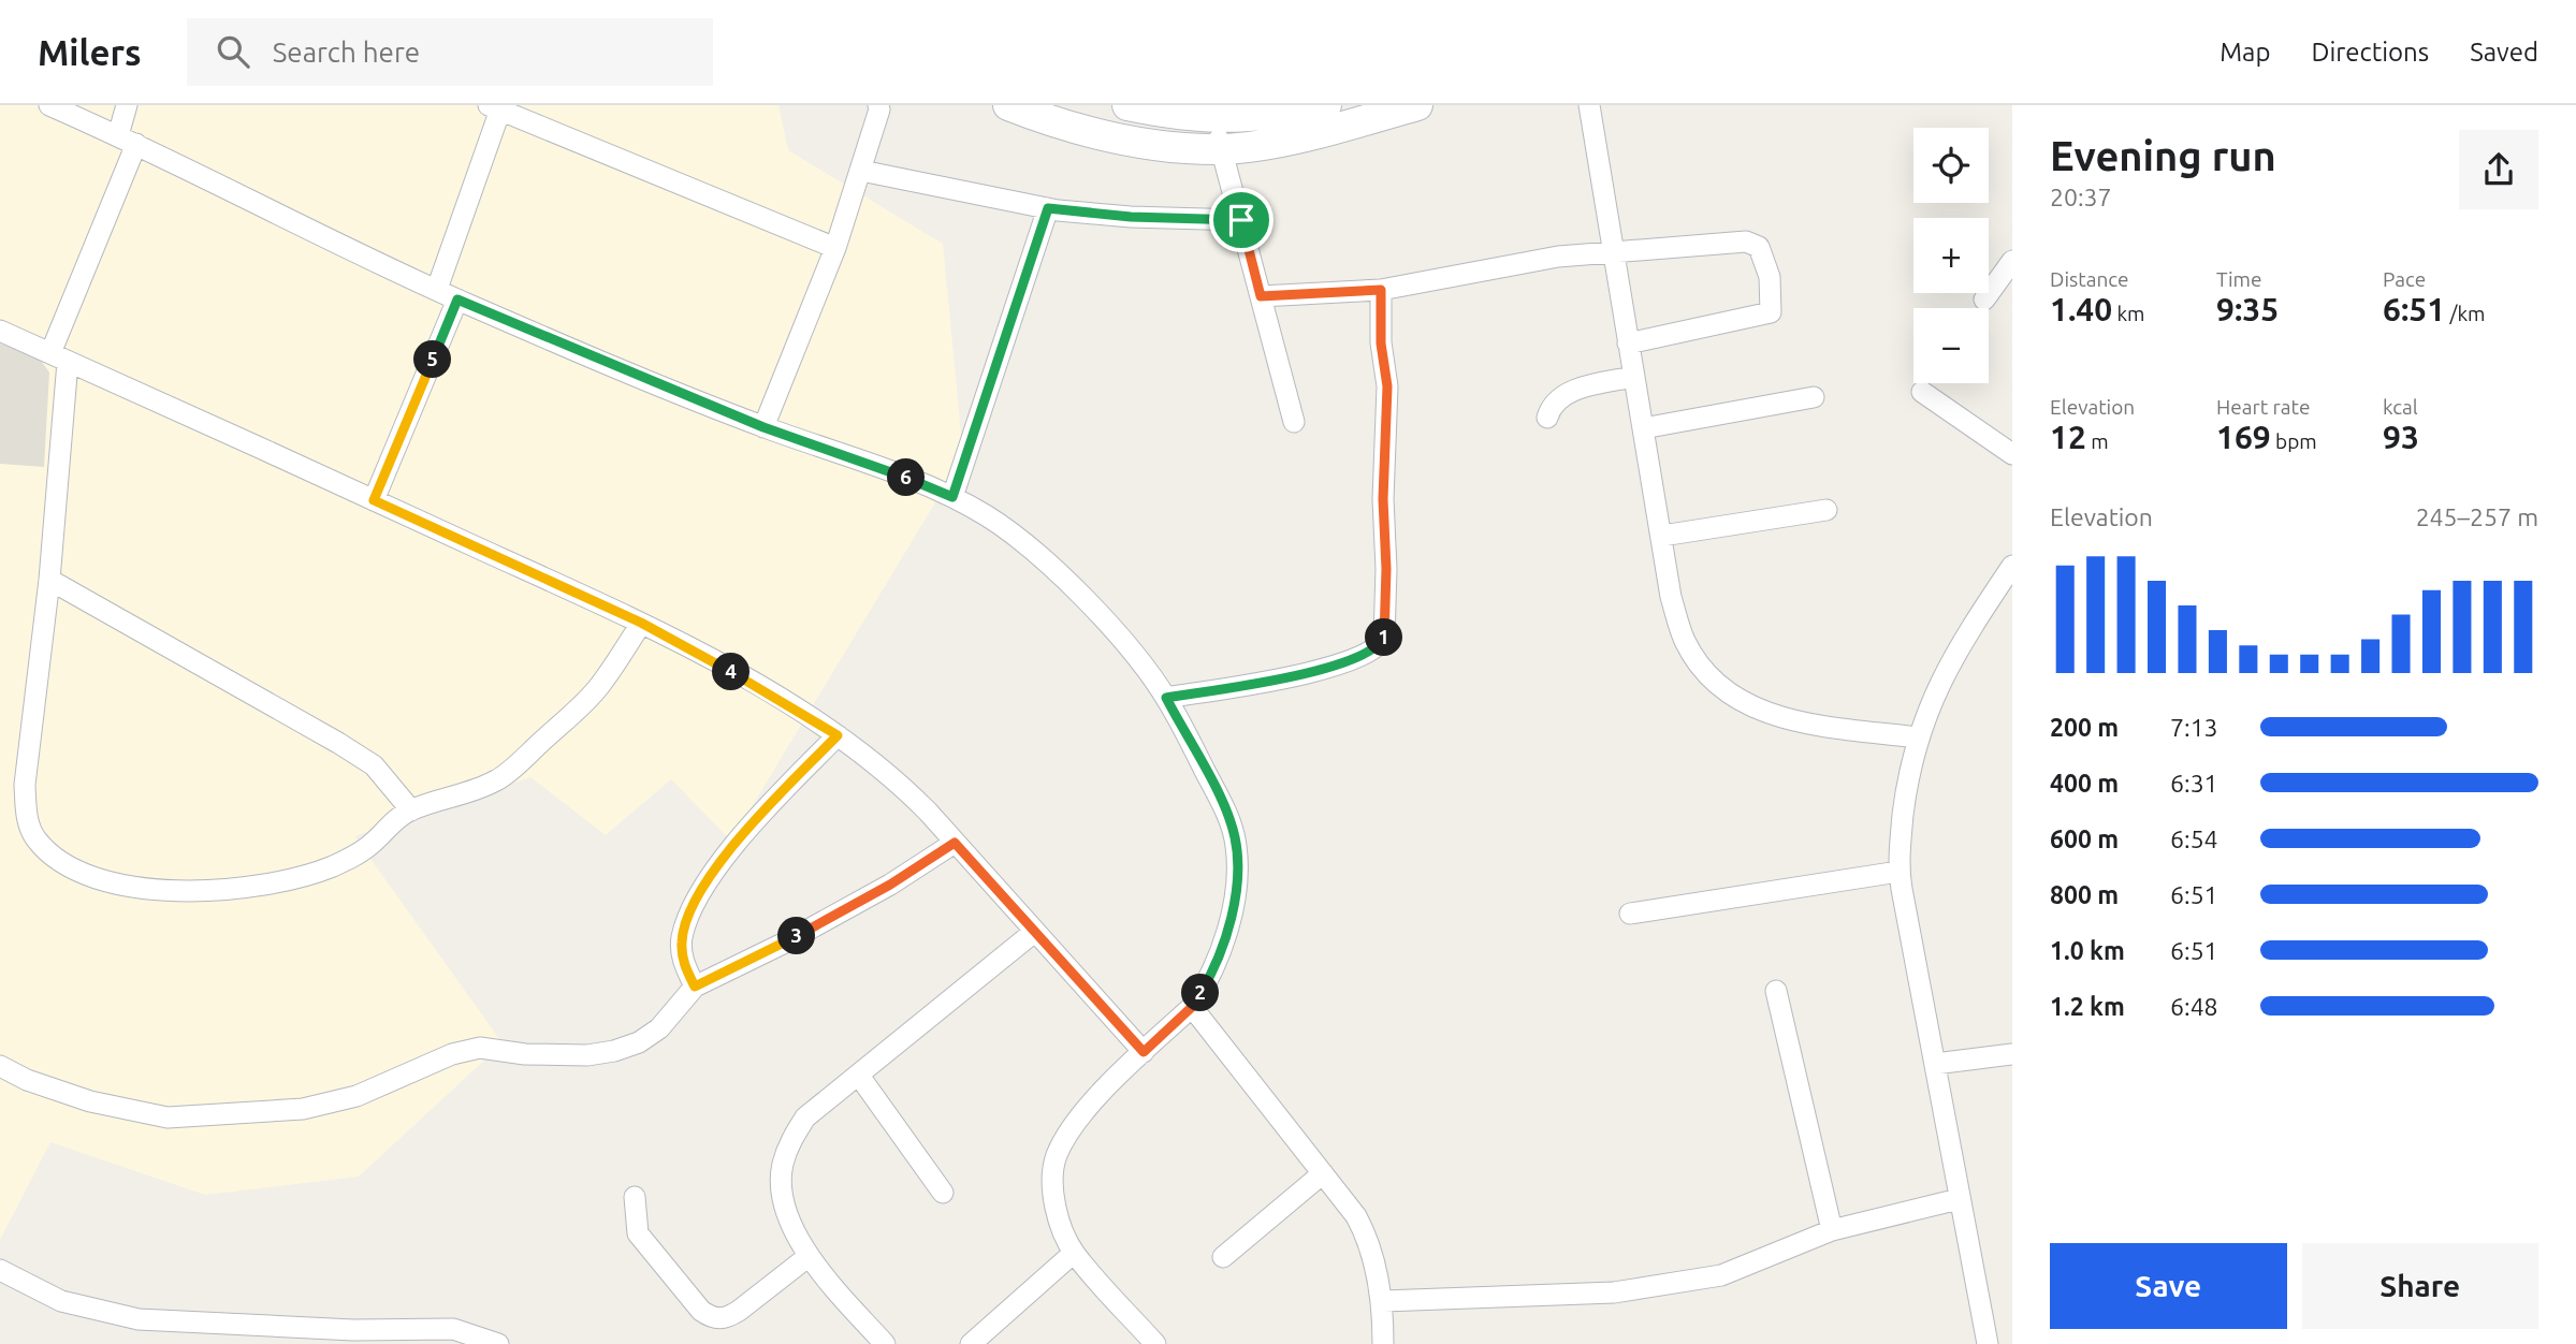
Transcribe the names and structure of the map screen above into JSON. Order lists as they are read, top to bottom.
{
  "page": {
    "header": "Milers",
    "search": "Search here",
    "nav": ["Map", "Directions", "Saved"],
    "heading": ["Evening run", "20:37"],
    "map_buttons": ["+", "−"],
    "stats": [
      ["Distance", "1.40 km"],
      ["Time", "9:35"],
      ["Pace", "6:51 /km"],
      ["Elevation", "12 m"],
      ["Heart rate", "169 bpm"],
      ["kcal", "93"]
    ],
    "pins": [
      "5",
      "6",
      "1",
      "4",
      "3",
      "2"
    ],
    "chart": ["Elevation", "245–257 m"],
    "list": [
      {
        "name": "200 m",
        "note": "7:13"
      },
      {
        "name": "400 m",
        "note": "6:31"
      },
      {
        "name": "600 m",
        "note": "6:54"
      },
      {
        "name": "800 m",
        "note": "6:51"
      },
      {
        "name": "1.0 km",
        "note": "6:51"
      },
      {
        "name": "1.2 km",
        "note": "6:48"
      }
    ],
    "buttons": ["Save", "Share"]
  }
}
